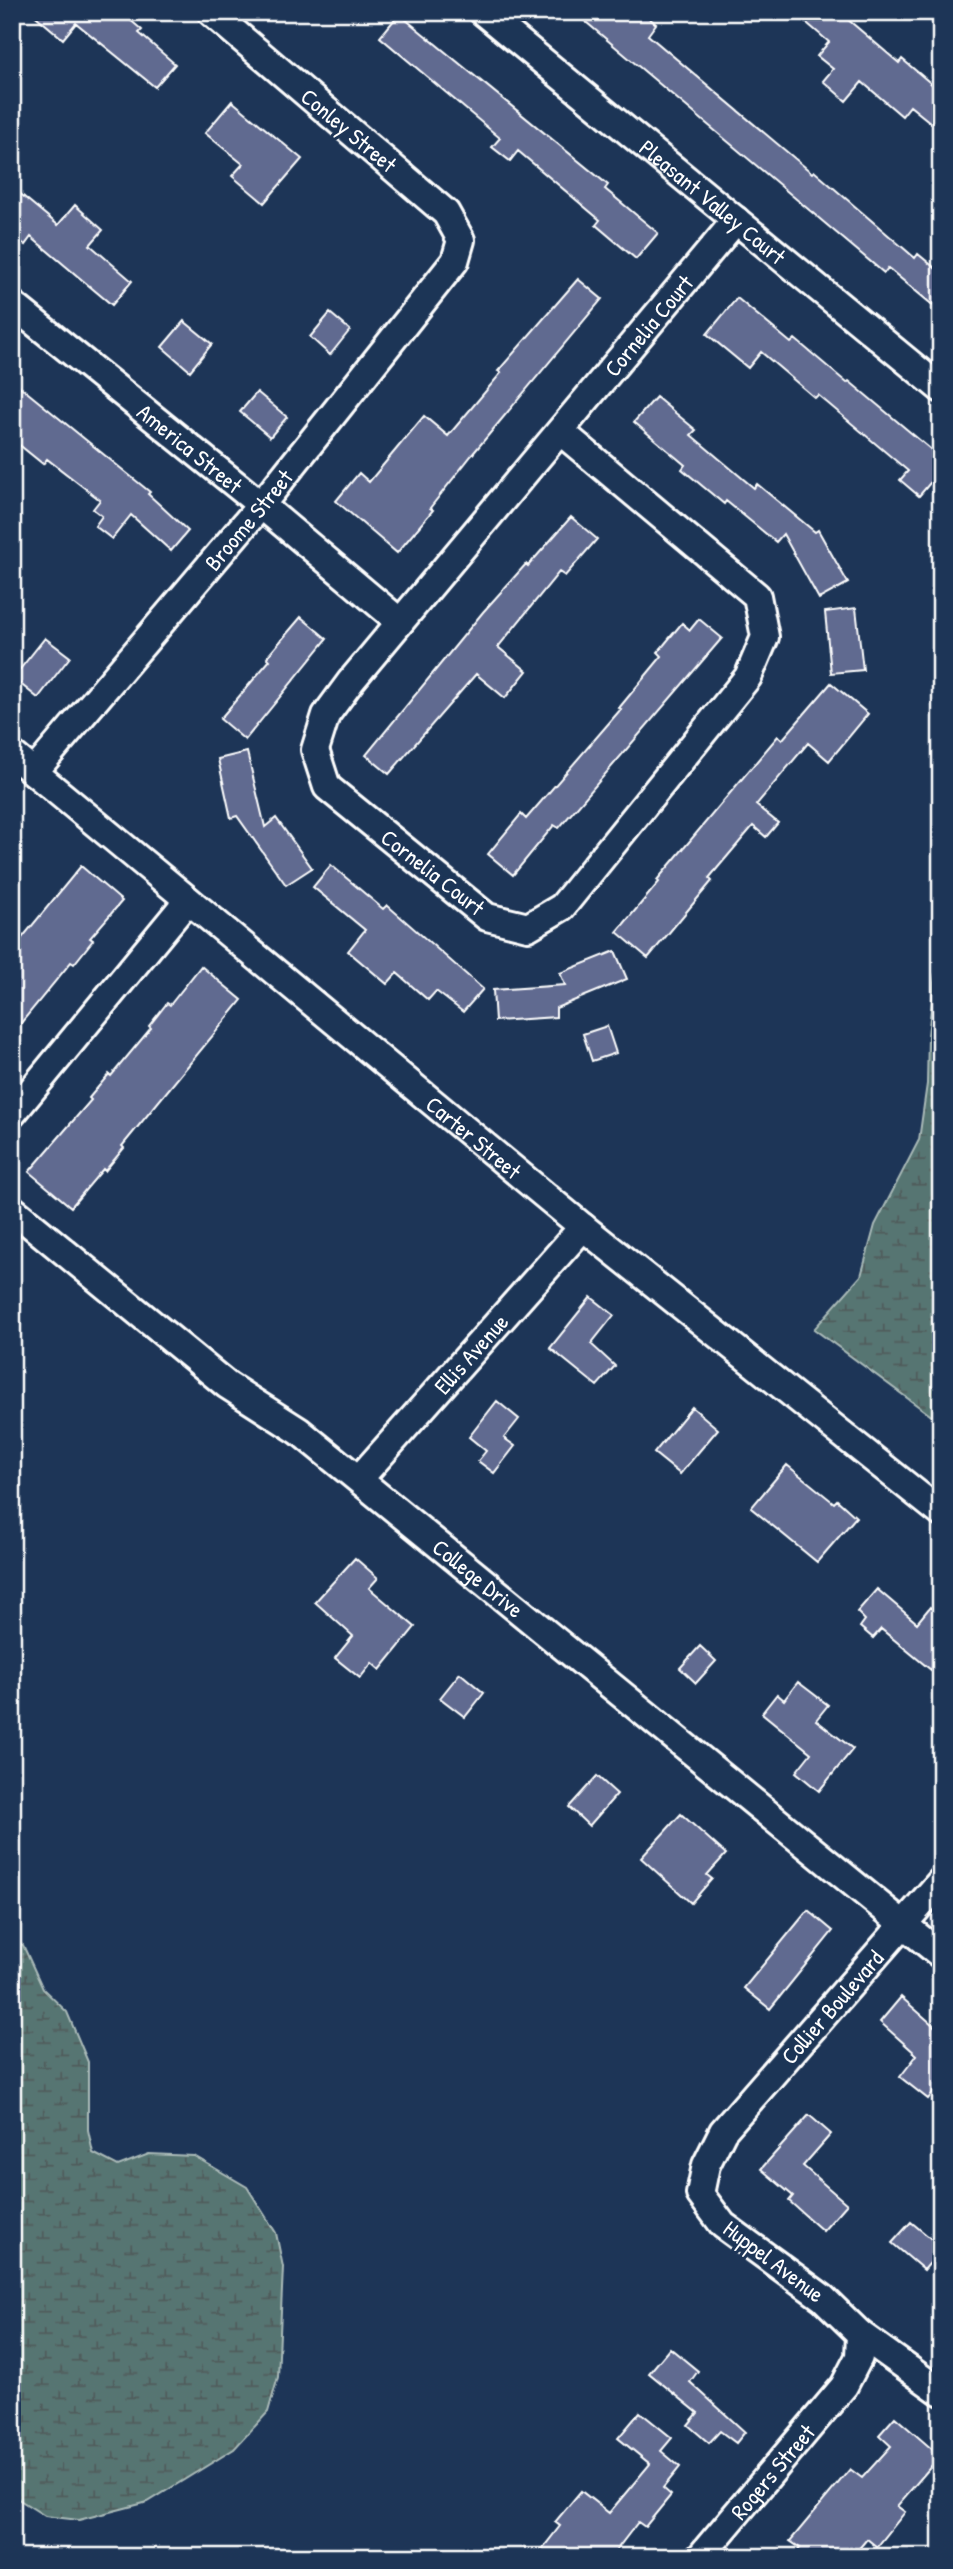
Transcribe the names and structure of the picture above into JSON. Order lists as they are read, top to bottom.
{
  "streets": {
    "street": [
      "Conley Street",
      "Pleasant Valley Court",
      "Cornelia Court",
      "America Street",
      "Broome Street",
      "Carter Street",
      "Ellis Avenue",
      "College Drive",
      "Collier Boulevard",
      "Huppel Avenue",
      "Rogers Street"
    ]
  },
  "crossings": [
    ["Conley Street", "Broome Street"],
    ["Pleasant Valley Court", "Cornelia Court"],
    ["Cornelia Court", "America Street"],
    ["America Street", "Broome Street"],
    ["Broome Street", "Carter Street"],
    ["Carter Street", "Ellis Avenue"],
    ["Ellis Avenue", "College Drive"],
    ["College Drive", "Collier Boulevard"],
    ["Collier Boulevard", "Huppel Avenue"],
    ["Huppel Avenue", "Rogers Street"]
  ]
}
